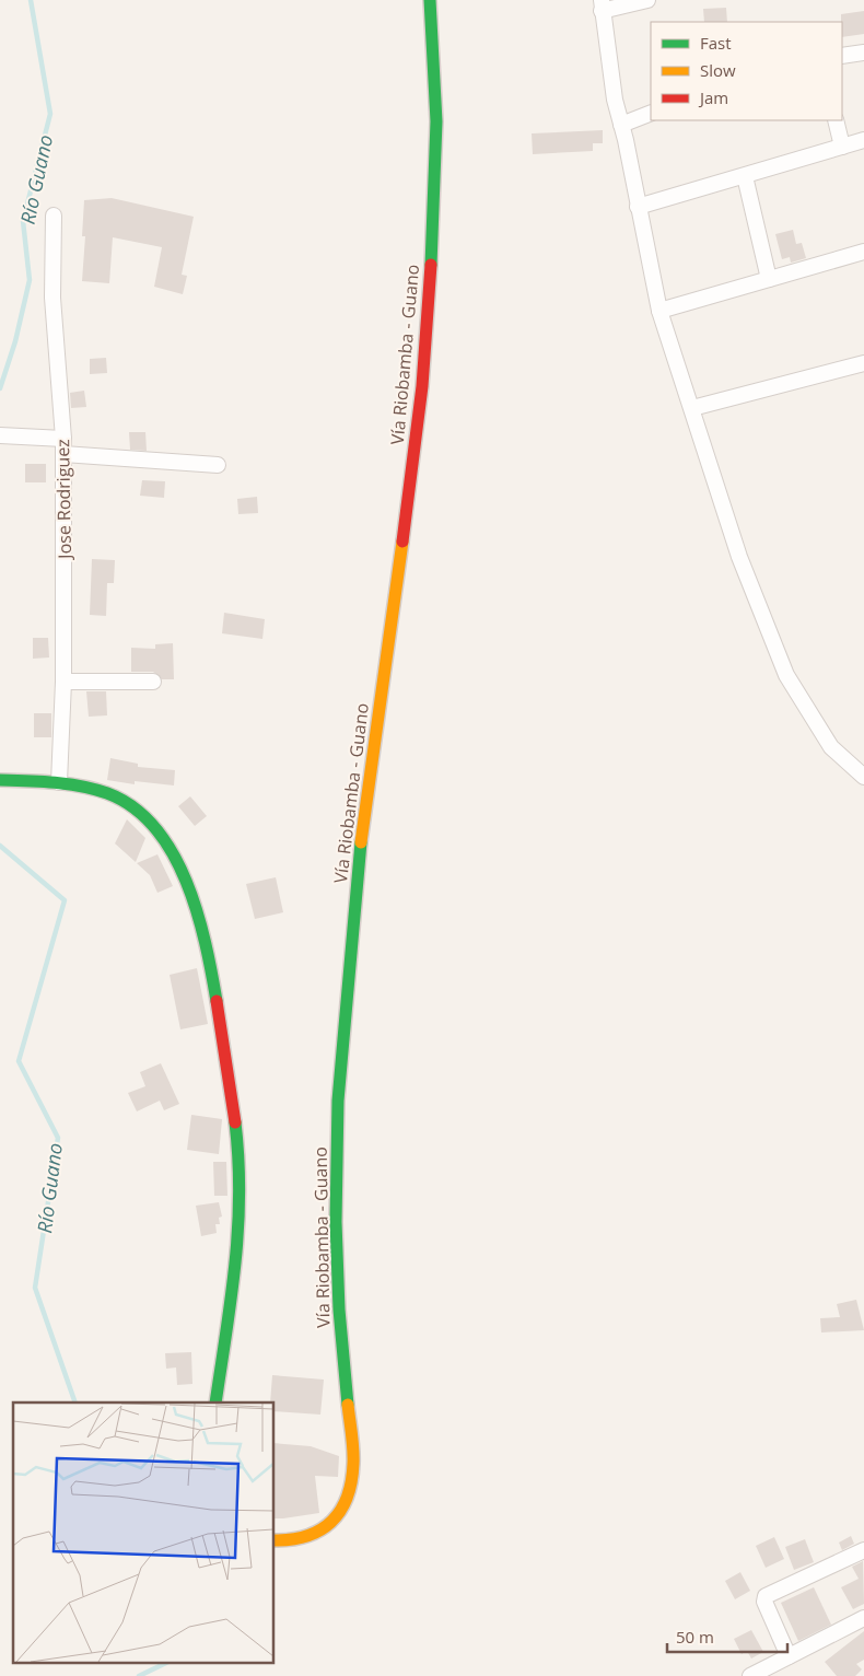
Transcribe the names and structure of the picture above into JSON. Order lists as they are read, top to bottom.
{
  "streets": {
    "main road": ["Vía Riobamba - Guano"],
    "street": ["Jose Rodriguez"]
  },
  "water": ["Río Guano"],
  "legend": ["Fast", "Slow", "Jam"],
  "scale_bar": "50 m"
}
